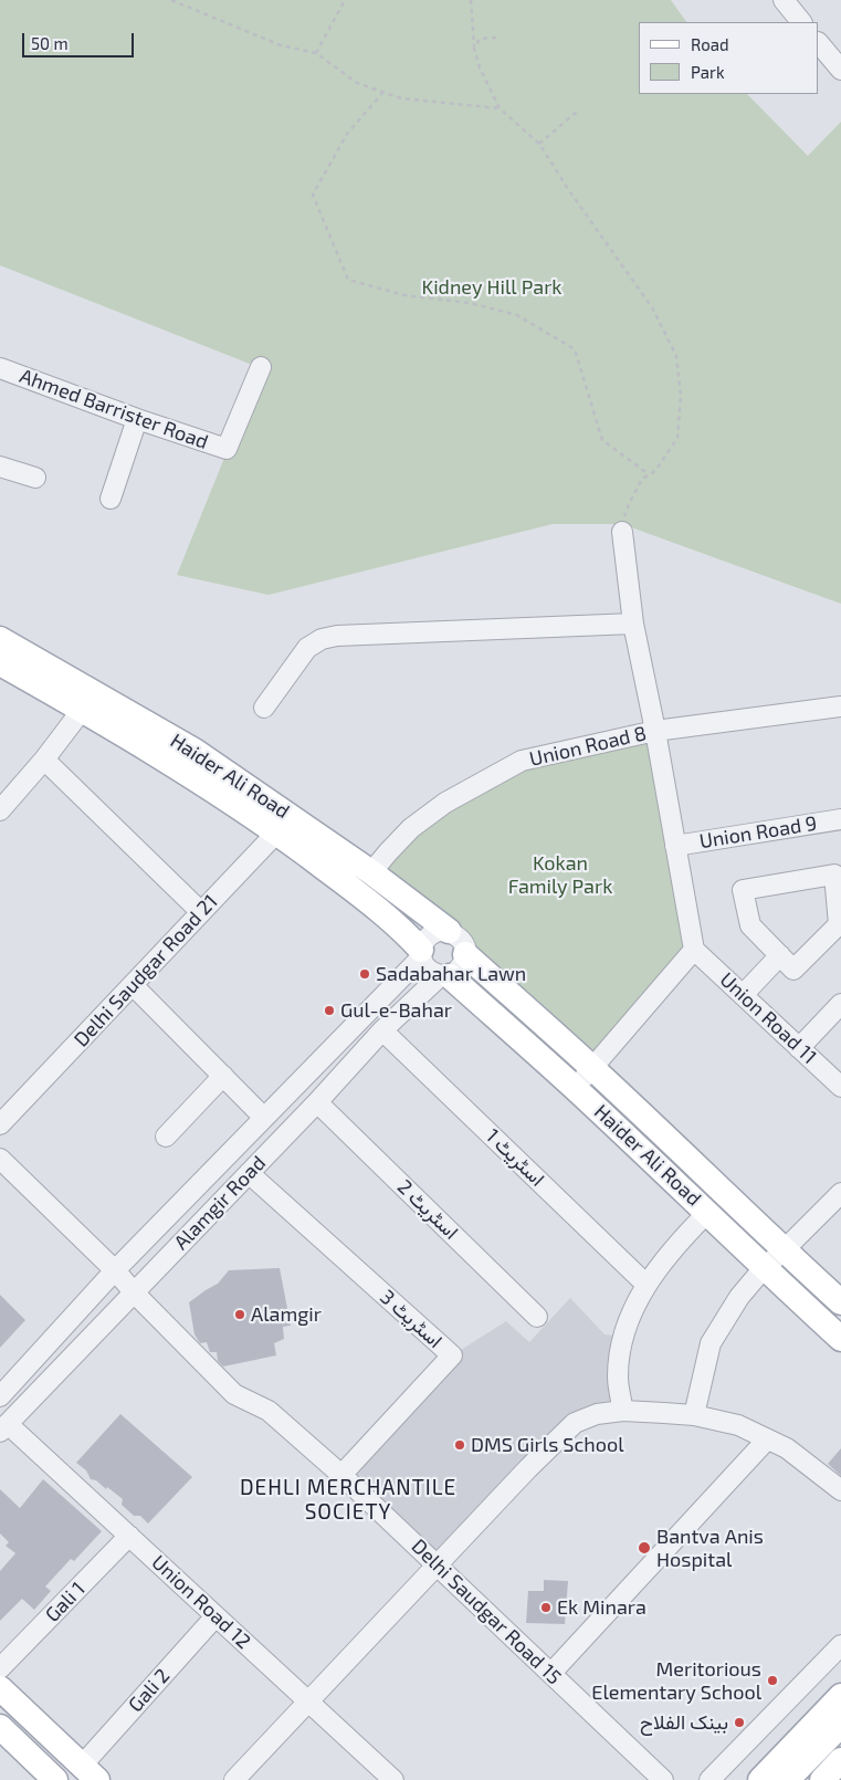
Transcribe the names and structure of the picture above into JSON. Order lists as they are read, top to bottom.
{
  "streets": {
    "main road": ["Haider Ali Road"],
    "street": [
      "Ahmed Barrister Road",
      "Union Road 8",
      "Union Road 9",
      "Delhi Saudgar Road 21",
      "Union Road 11",
      "اسٹریٹ 1",
      "Alamgir Road",
      "اسٹریٹ 2",
      "اسٹریٹ 3",
      "Gali 1",
      "Union Road 12",
      "Delhi Saudgar Road 15",
      "Gali 2"
    ]
  },
  "crossings": [
    ["Union Road 8", "Haider Ali Road"],
    ["Haider Ali Road", "Delhi Saudgar Road 21"],
    ["Haider Ali Road", "Alamgir Road"],
    ["اسٹریٹ 1", "Alamgir Road"],
    ["Alamgir Road", "اسٹریٹ 2"],
    ["Alamgir Road", "اسٹریٹ 3"],
    ["Alamgir Road", "Union Road 12"],
    ["Alamgir Road", "Delhi Saudgar Road 15"],
    ["اسٹریٹ 3", "Delhi Saudgar Road 15"],
    ["Gali 1", "Union Road 12"],
    ["Union Road 12", "Gali 2"]
  ],
  "districts": ["DEHLI MERCHANTILE SOCIETY"],
  "parks": ["Kidney Hill Park", "Kokan Family Park"],
  "places": [
    "Sadabahar Lawn",
    "Gul-e-Bahar",
    "Alamgir",
    "DMS Girls School",
    "Bantva Anis Hospital",
    "Ek Minara",
    "Meritorious Elementary School",
    "بینک الفلاح"
  ],
  "legend": ["Road", "Park"],
  "scale_bar": "50 m"
}
